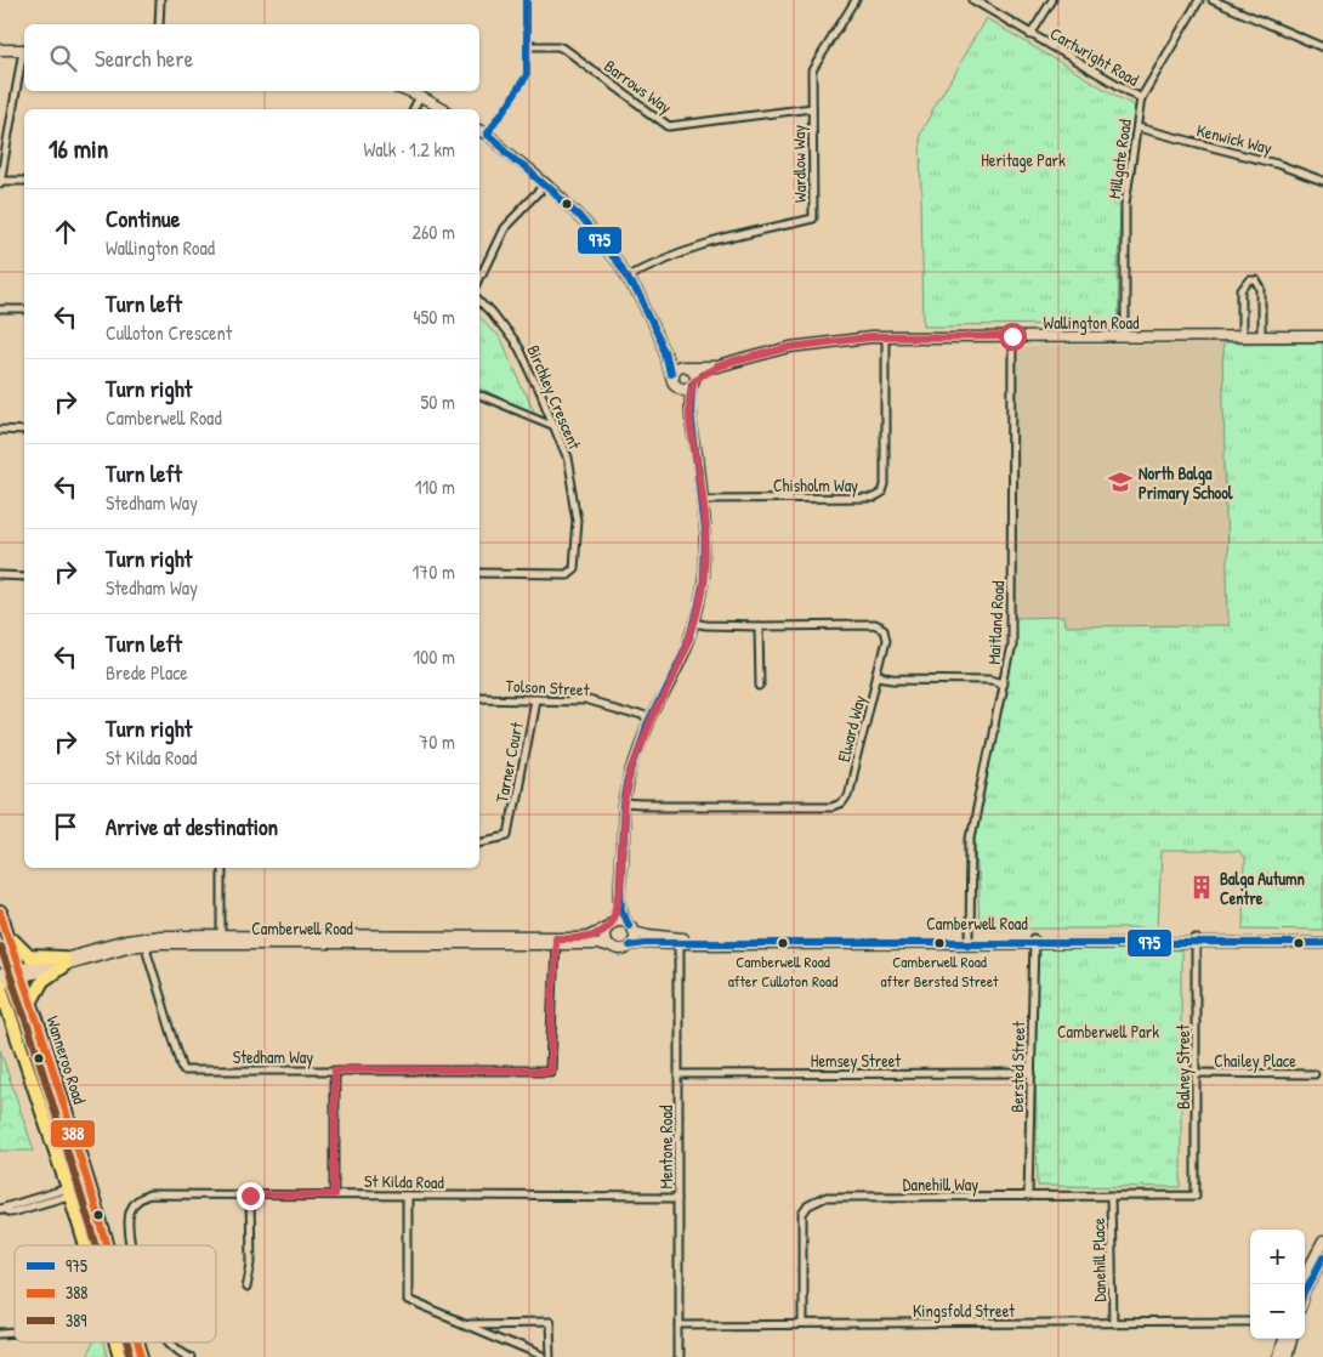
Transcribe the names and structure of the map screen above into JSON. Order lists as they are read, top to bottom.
{
  "streets": {
    "highway": ["Wanneroo Road"],
    "street": [
      "Cartwright Road",
      "Barrows Way",
      "Kenwick Way",
      "Millgate Road",
      "Wardlow Way",
      "Wallington Road",
      "Birchley Crescent",
      "Chisholm Way",
      "Maitland Road",
      "Tolson Street",
      "Elward Way",
      "Tarner Court",
      "Camberwell Road",
      "Stedham Way",
      "Hemsey Street",
      "Chailey Place",
      "Bersted Street",
      "Balney Street",
      "Mentone Road",
      "St Kilda Road",
      "Danehill Way",
      "Danehill Place",
      "Kingsfold Street"
    ]
  },
  "crossings": [
    ["Cartwright Road", "Millgate Road"],
    ["Barrows Way", "Wardlow Way"],
    ["Kenwick Way", "Millgate Road"],
    ["Millgate Road", "Wallington Road"],
    ["Wallington Road", "Chisholm Way"],
    ["Wallington Road", "Maitland Road"],
    ["Maitland Road", "Camberwell Road"],
    ["Tolson Street", "Tarner Court"],
    ["Camberwell Road", "Stedham Way"],
    ["Camberwell Road", "Wanneroo Road"],
    ["Camberwell Road", "Bersted Street"],
    ["Camberwell Road", "Balney Street"],
    ["Camberwell Road", "Mentone Road"],
    ["Hemsey Street", "Bersted Street"],
    ["Hemsey Street", "Mentone Road"],
    ["Chailey Place", "Balney Street"],
    ["Bersted Street", "Danehill Way"],
    ["Balney Street", "Danehill Way"],
    ["Mentone Road", "St Kilda Road"],
    ["Mentone Road", "Kingsfold Street"],
    ["Danehill Way", "Danehill Place"],
    ["Danehill Way", "Kingsfold Street"],
    ["Danehill Place", "Kingsfold Street"]
  ],
  "parks": ["Heritage Park", "Camberwell Park"],
  "places": {
    "school or university": ["North Balga Primary School"],
    "building": ["Balga Autumn Centre"],
    "other": ["Camberwell Road after Culloton Road", "Camberwell Road after Bersted Street"]
  },
  "lines": ["transit line 975", "transit line 388", "transit line 389"],
  "legend": ["975", "388", "389"],
  "page": {
    "search": "Search here",
    "heading": ["16 min", "Walk · 1.2 km"],
    "list": [
      ["Continue", "Wallington Road", "260 m"],
      ["Turn left", "Culloton Crescent", "450 m"],
      ["Turn right", "Camberwell Road", "50 m"],
      ["Turn left", "Stedham Way", "110 m"],
      ["Turn right", "Stedham Way", "170 m"],
      ["Turn left", "Brede Place", "100 m"],
      ["Turn right", "St Kilda Road", "70 m"],
      "Arrive at destination"
    ],
    "map_buttons": ["+", "−"]
  }
}
